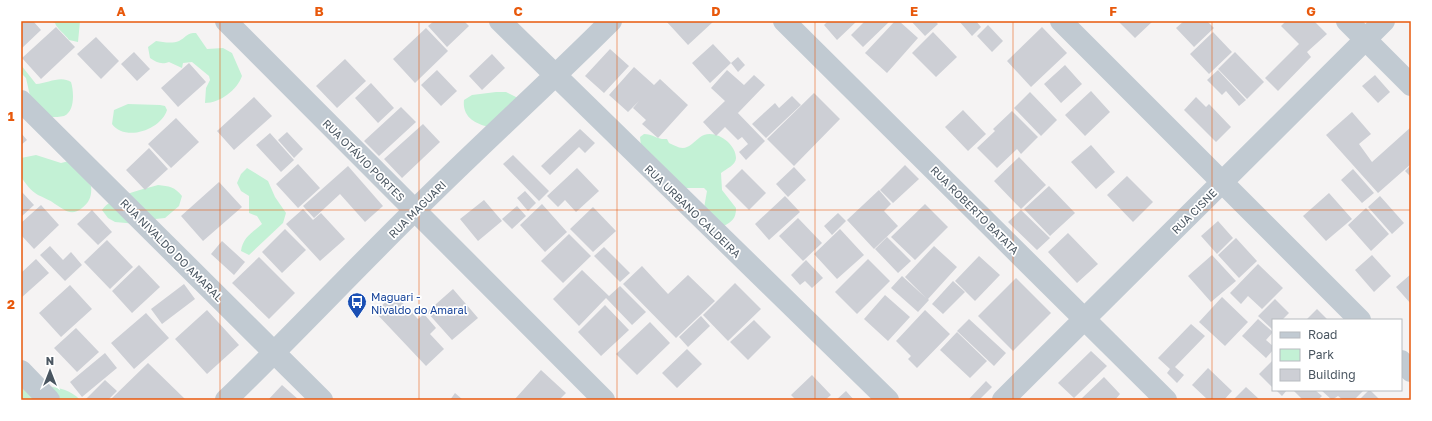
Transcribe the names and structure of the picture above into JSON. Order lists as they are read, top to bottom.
{
  "streets": {
    "street": [
      "RUA OTÁVIO PORTES",
      "RUA MAGUARI",
      "RUA ROBERTO BATATA",
      "RUA URBANO CALDEIRA",
      "RUA CISNE",
      "RUA NIVALDO DO AMARAL"
    ]
  },
  "crossings": [
    ["RUA OTÁVIO PORTES", "RUA MAGUARI"],
    ["RUA MAGUARI", "RUA URBANO CALDEIRA"],
    ["RUA MAGUARI", "RUA NIVALDO DO AMARAL"],
    ["RUA ROBERTO BATATA", "RUA CISNE"]
  ],
  "places": {
    "bus stop": ["Maguari - Nivaldo do Amaral"]
  },
  "legend": ["Road", "Park", "Building"],
  "north": "top",
  "grid": {
    "columns": [
      "A",
      "B",
      "C",
      "D",
      "E",
      "F",
      "G"
    ],
    "rows": ["1", "2"]
  }
}
